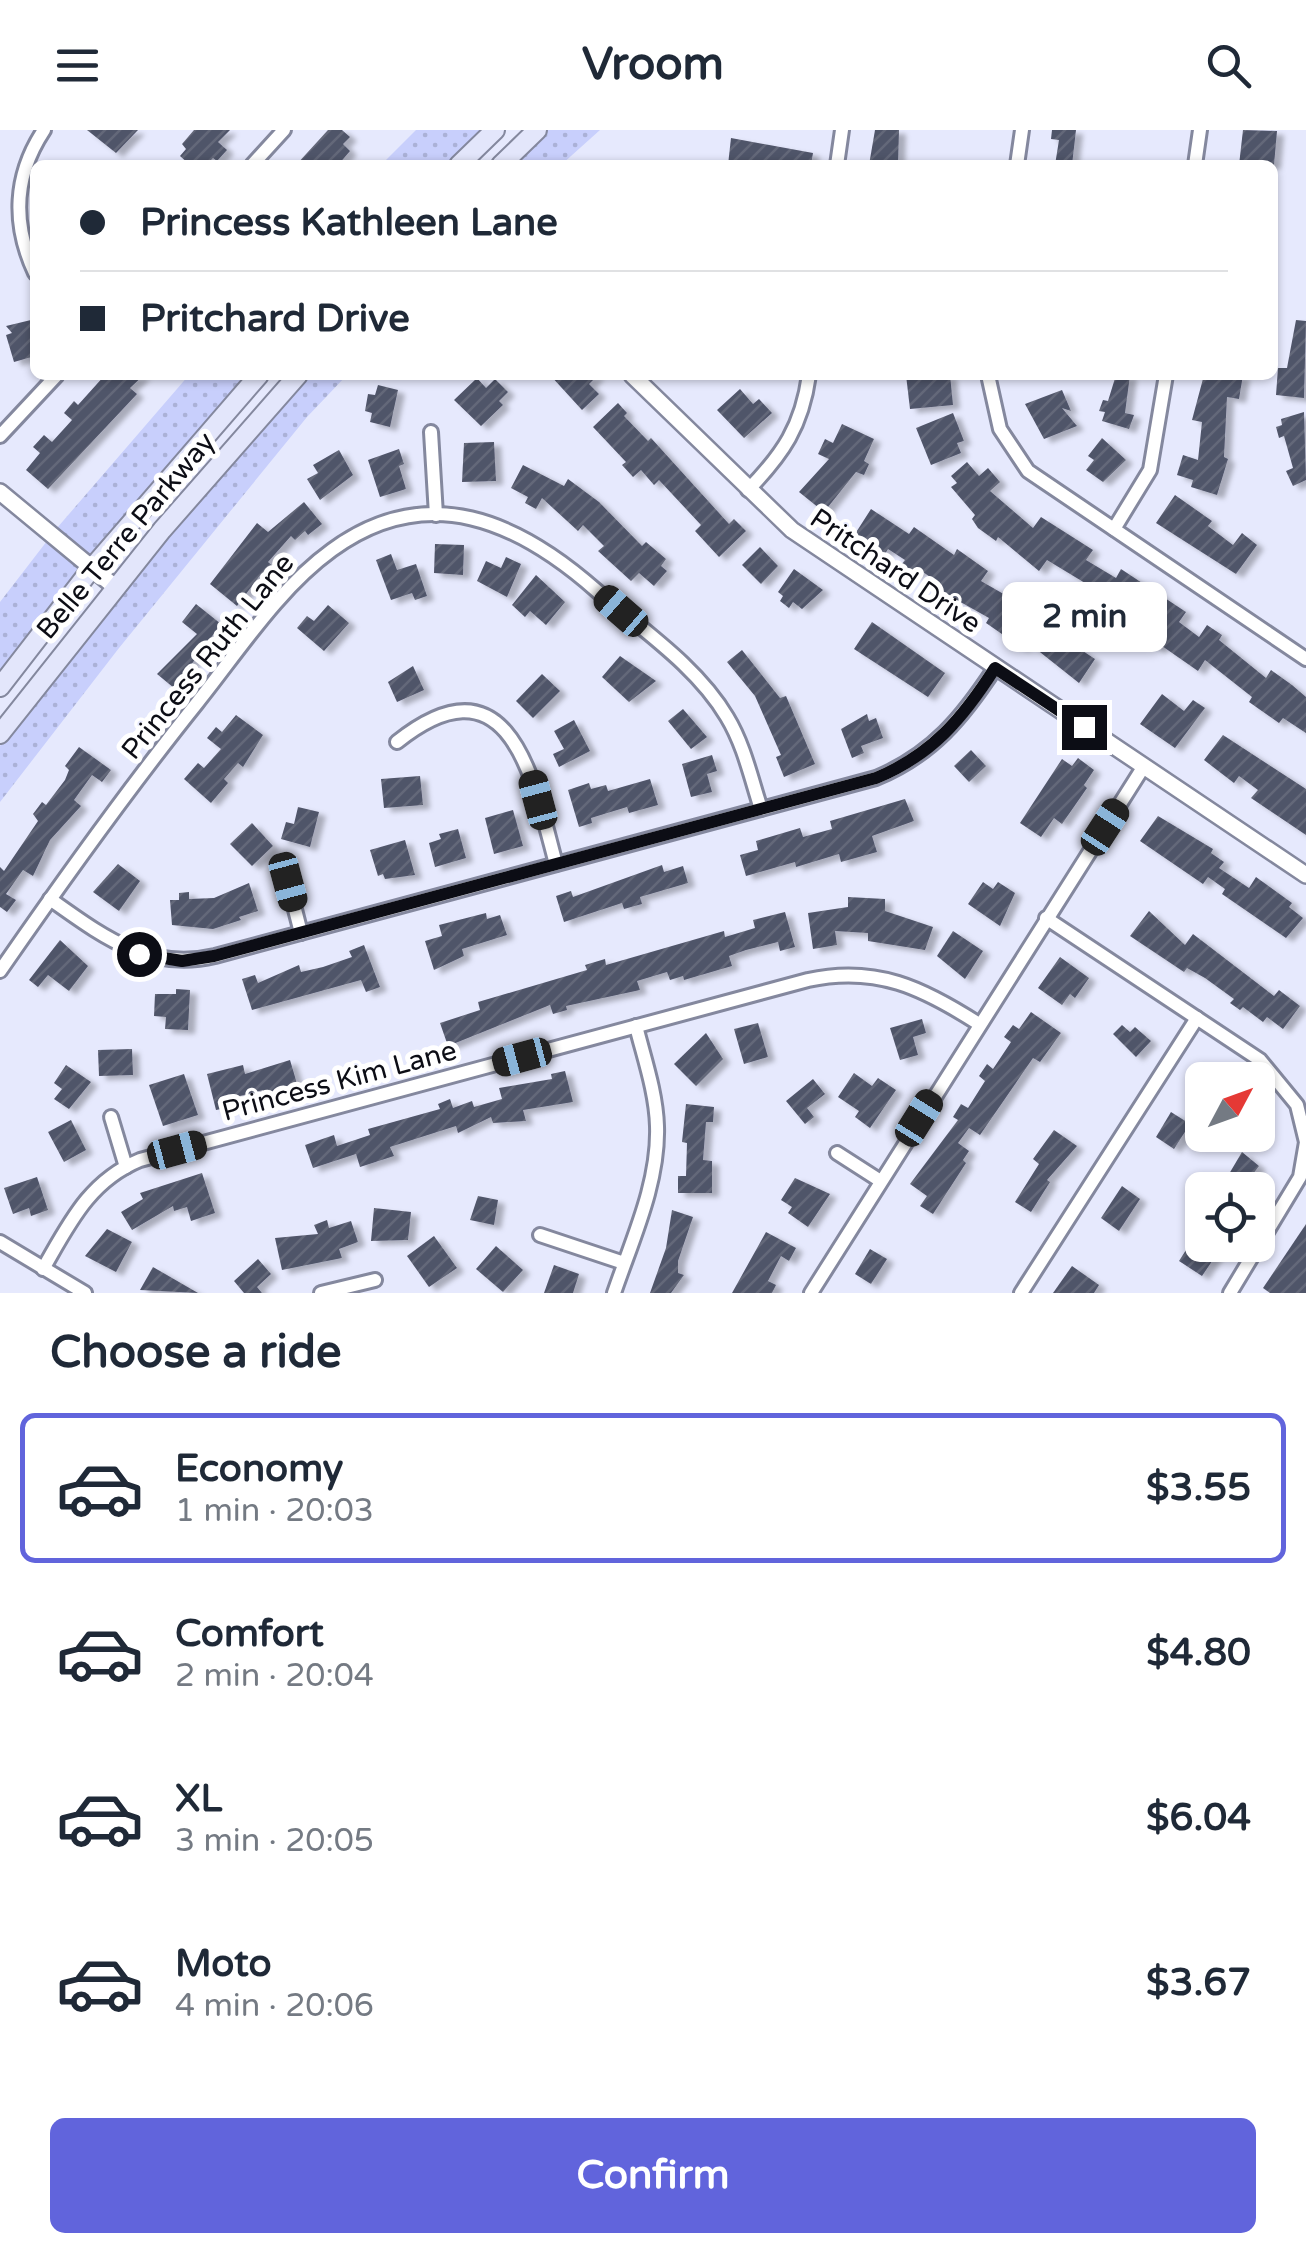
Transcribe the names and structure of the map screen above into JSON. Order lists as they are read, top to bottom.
{
  "streets": {
    "main road": ["Belle Terre Parkway"],
    "street": ["Pritchard Drive", "Princess Ruth Lane", "Princess Kim Lane"]
  },
  "north": "top right",
  "page": {
    "header": "Vroom",
    "banner": ["Princess Kathleen Lane", "Pritchard Drive"],
    "bubble": "2 min",
    "heading": "Choose a ride",
    "list": [
      {
        "name": "Economy",
        "note": "1 min · 20:03",
        "value": "$3.55"
      },
      {
        "name": "Comfort",
        "note": "2 min · 20:04",
        "value": "$4.80"
      },
      {
        "name": "XL",
        "note": "3 min · 20:05",
        "value": "$6.04"
      },
      {
        "name": "Moto",
        "note": "4 min · 20:06",
        "value": "$3.67"
      }
    ],
    "buttons": "Confirm"
  }
}
